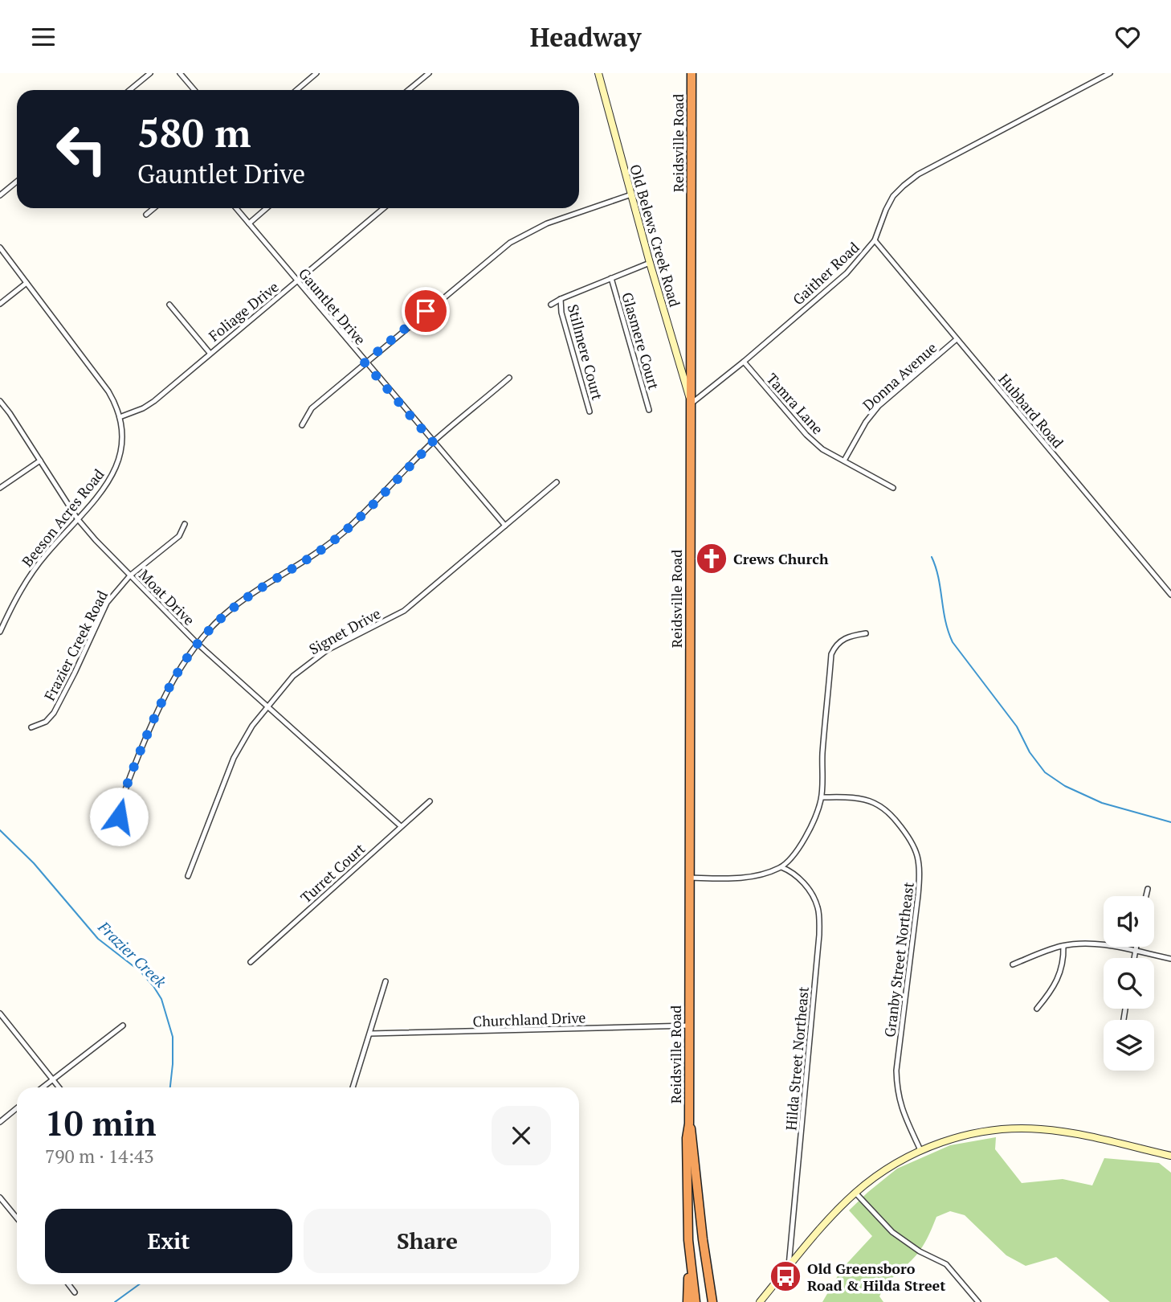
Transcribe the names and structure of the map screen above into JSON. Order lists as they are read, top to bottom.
{
  "streets": {
    "highway": ["Reidsville Road"],
    "main road": ["Old Belews Creek Road"],
    "street": [
      "Gaither Road",
      "Gauntlet Drive",
      "Foliage Drive",
      "Glasmere Court",
      "Stillmere Court",
      "Donna Avenue",
      "Tamra Lane",
      "Hubbard Road",
      "Beeson Acres Road",
      "Moat Drive",
      "Signet Drive",
      "Frazier Creek Road",
      "Turret Court",
      "Granby Street Northeast",
      "Churchland Drive",
      "Hilda Street Northeast"
    ]
  },
  "crossings": [
    ["Reidsville Road", "Old Belews Creek Road"],
    ["Reidsville Road", "Gaither Road"],
    ["Reidsville Road", "Churchland Drive"],
    ["Old Belews Creek Road", "Gaither Road"],
    ["Gaither Road", "Tamra Lane"],
    ["Gaither Road", "Hubbard Road"],
    ["Gauntlet Drive", "Foliage Drive"],
    ["Gauntlet Drive", "Signet Drive"],
    ["Foliage Drive", "Beeson Acres Road"],
    ["Donna Avenue", "Tamra Lane"],
    ["Donna Avenue", "Hubbard Road"],
    ["Beeson Acres Road", "Moat Drive"],
    ["Moat Drive", "Signet Drive"],
    ["Moat Drive", "Frazier Creek Road"],
    ["Moat Drive", "Turret Court"]
  ],
  "water": ["Frazier Creek"],
  "places": {
    "church": ["Crews Church"],
    "bus stop": ["Old Greensboro Road & Hilda Street"]
  },
  "page": {
    "header": "Headway",
    "turn": ["580 m", "Gauntlet Drive"],
    "heading": ["10 min", "790 m · 14:43"],
    "buttons": ["Exit", "Share"]
  }
}
